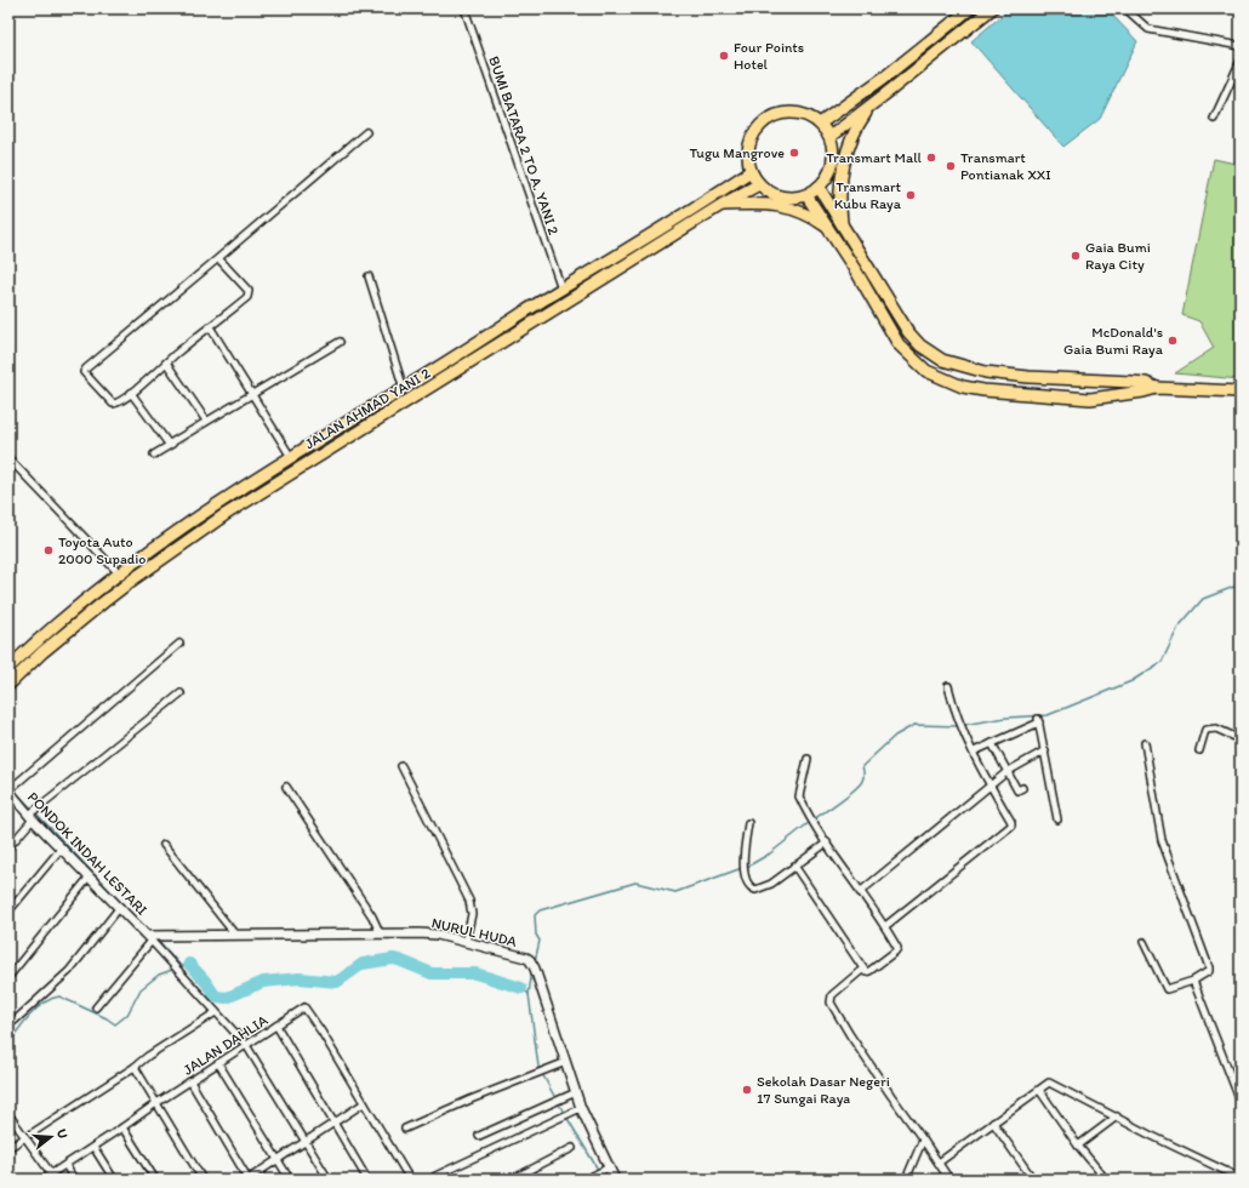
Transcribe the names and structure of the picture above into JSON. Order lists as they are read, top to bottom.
{
  "streets": {
    "highway": ["JALAN AHMAD YANI 2"],
    "street": [
      "BUMI BATARA 2 TO A. YANI 2",
      "PONDOK INDAH LESTARI",
      "NURUL HUDA",
      "JALAN DAHLIA"
    ]
  },
  "crossings": [
    ["BUMI BATARA 2 TO A. YANI 2", "JALAN AHMAD YANI 2"],
    ["PONDOK INDAH LESTARI", "NURUL HUDA"]
  ],
  "places": [
    "Four Points Hotel",
    "Tugu Mangrove",
    "Transmart Mall",
    "Transmart Pontianak XXI",
    "Transmart Kubu Raya",
    "Gaia Bumi Raya City",
    "McDonald's Gaia Bumi Raya",
    "Toyota Auto 2000 Supadio",
    "Sekolah Dasar Negeri 17 Sungai Raya"
  ],
  "north": "right"
}
